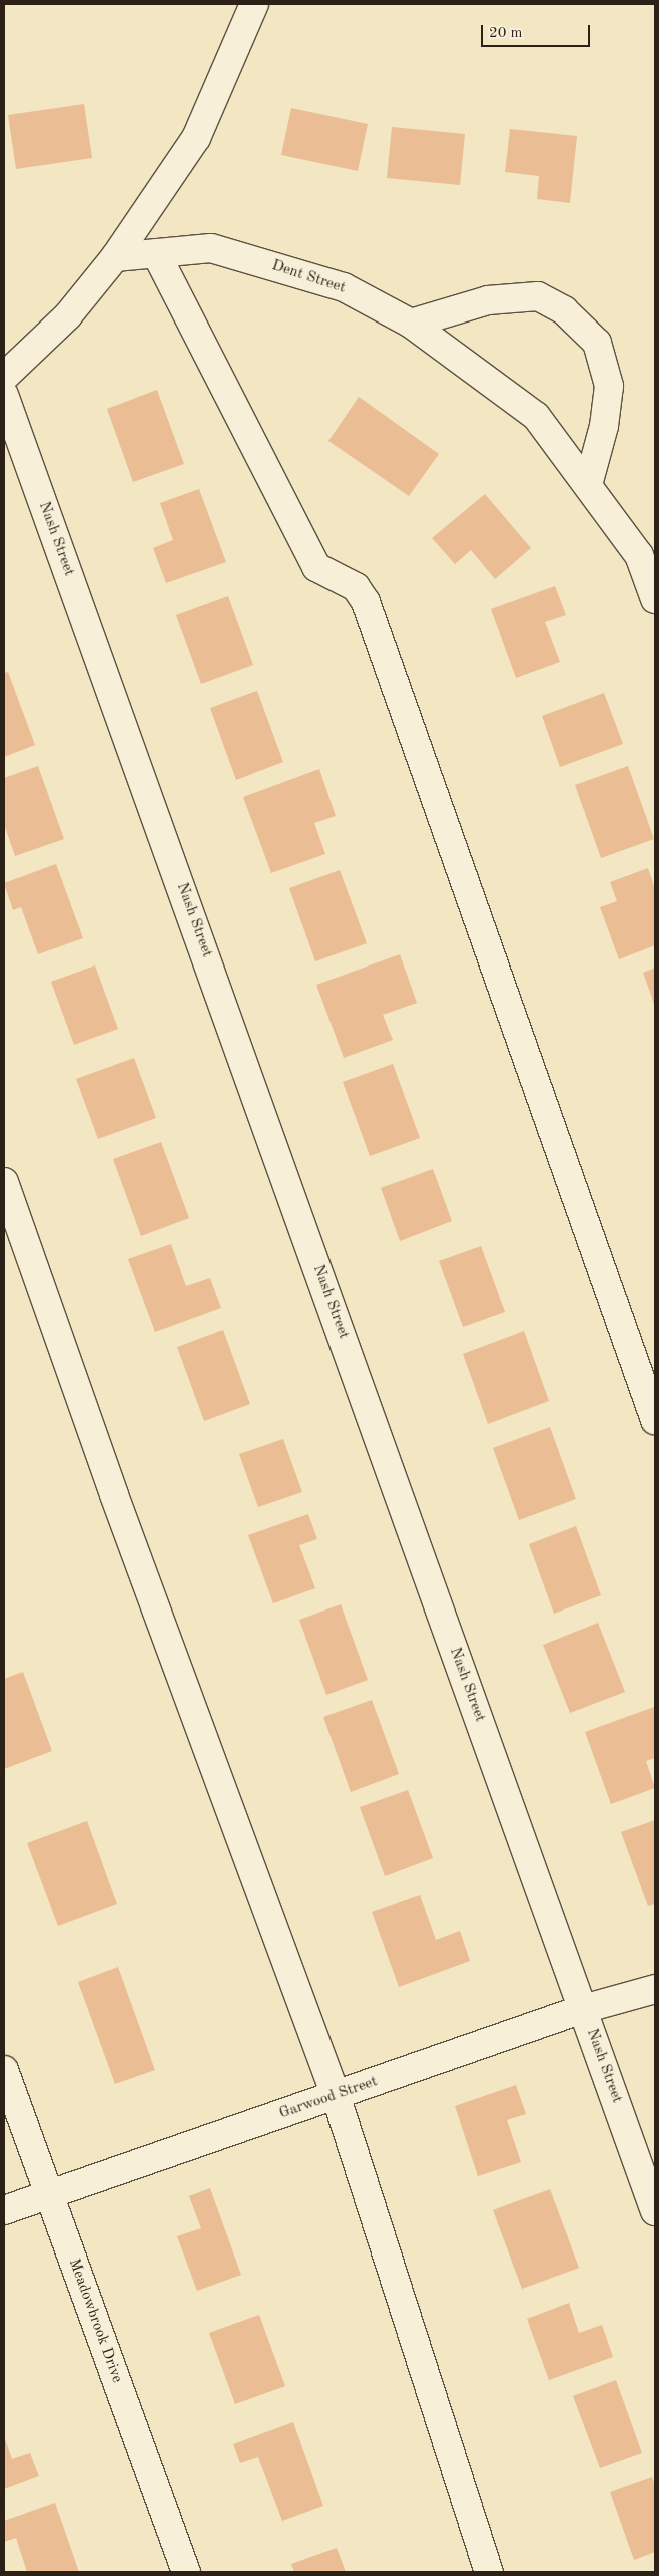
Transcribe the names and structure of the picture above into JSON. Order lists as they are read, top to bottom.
{
  "streets": {
    "street": [
      "Dent Street",
      "Nash Street",
      "Garwood Street",
      "Meadowbrook Drive"
    ]
  },
  "crossings": [
    ["Nash Street", "Garwood Street"],
    ["Garwood Street", "Meadowbrook Drive"]
  ],
  "scale_bar": "20 m"
}
